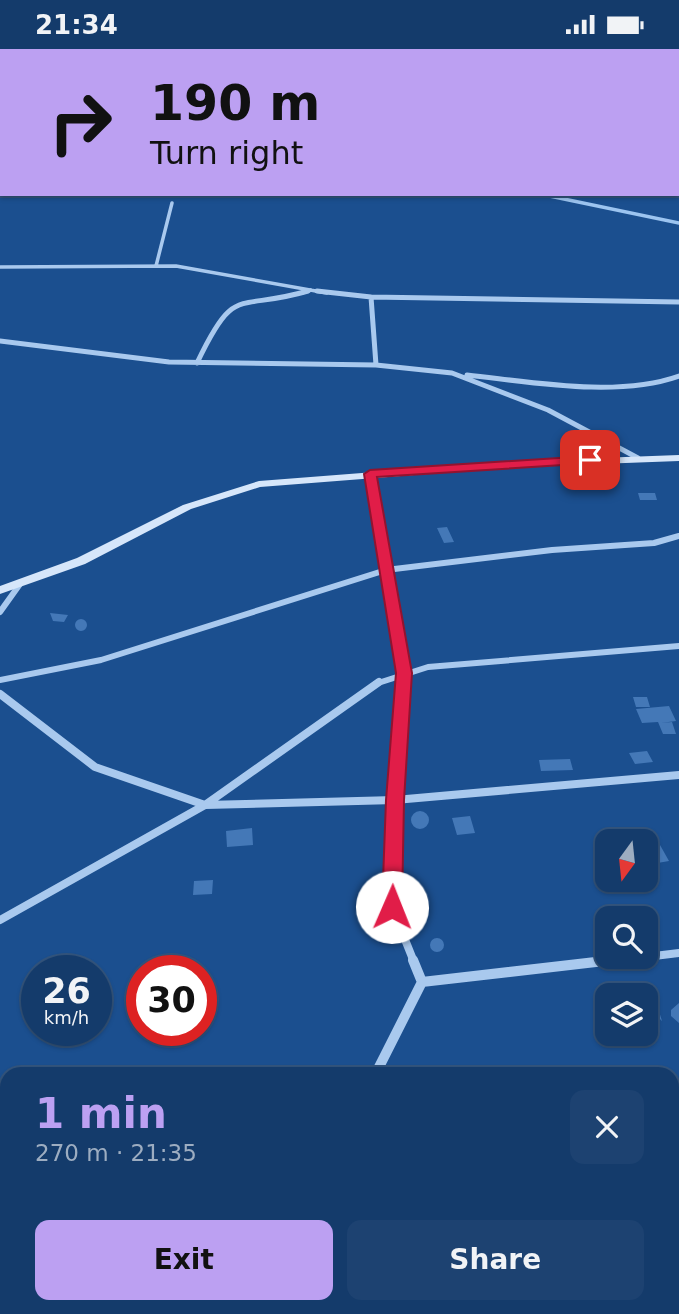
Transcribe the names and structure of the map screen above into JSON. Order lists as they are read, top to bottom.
{
  "north": "bottom",
  "page": {
    "status": "21:34",
    "turn": ["190 m", "Turn right"],
    "speed": "26 km/h",
    "limit": "30",
    "heading": ["1 min", "270 m · 21:35"],
    "buttons": ["Exit", "Share"]
  }
}
